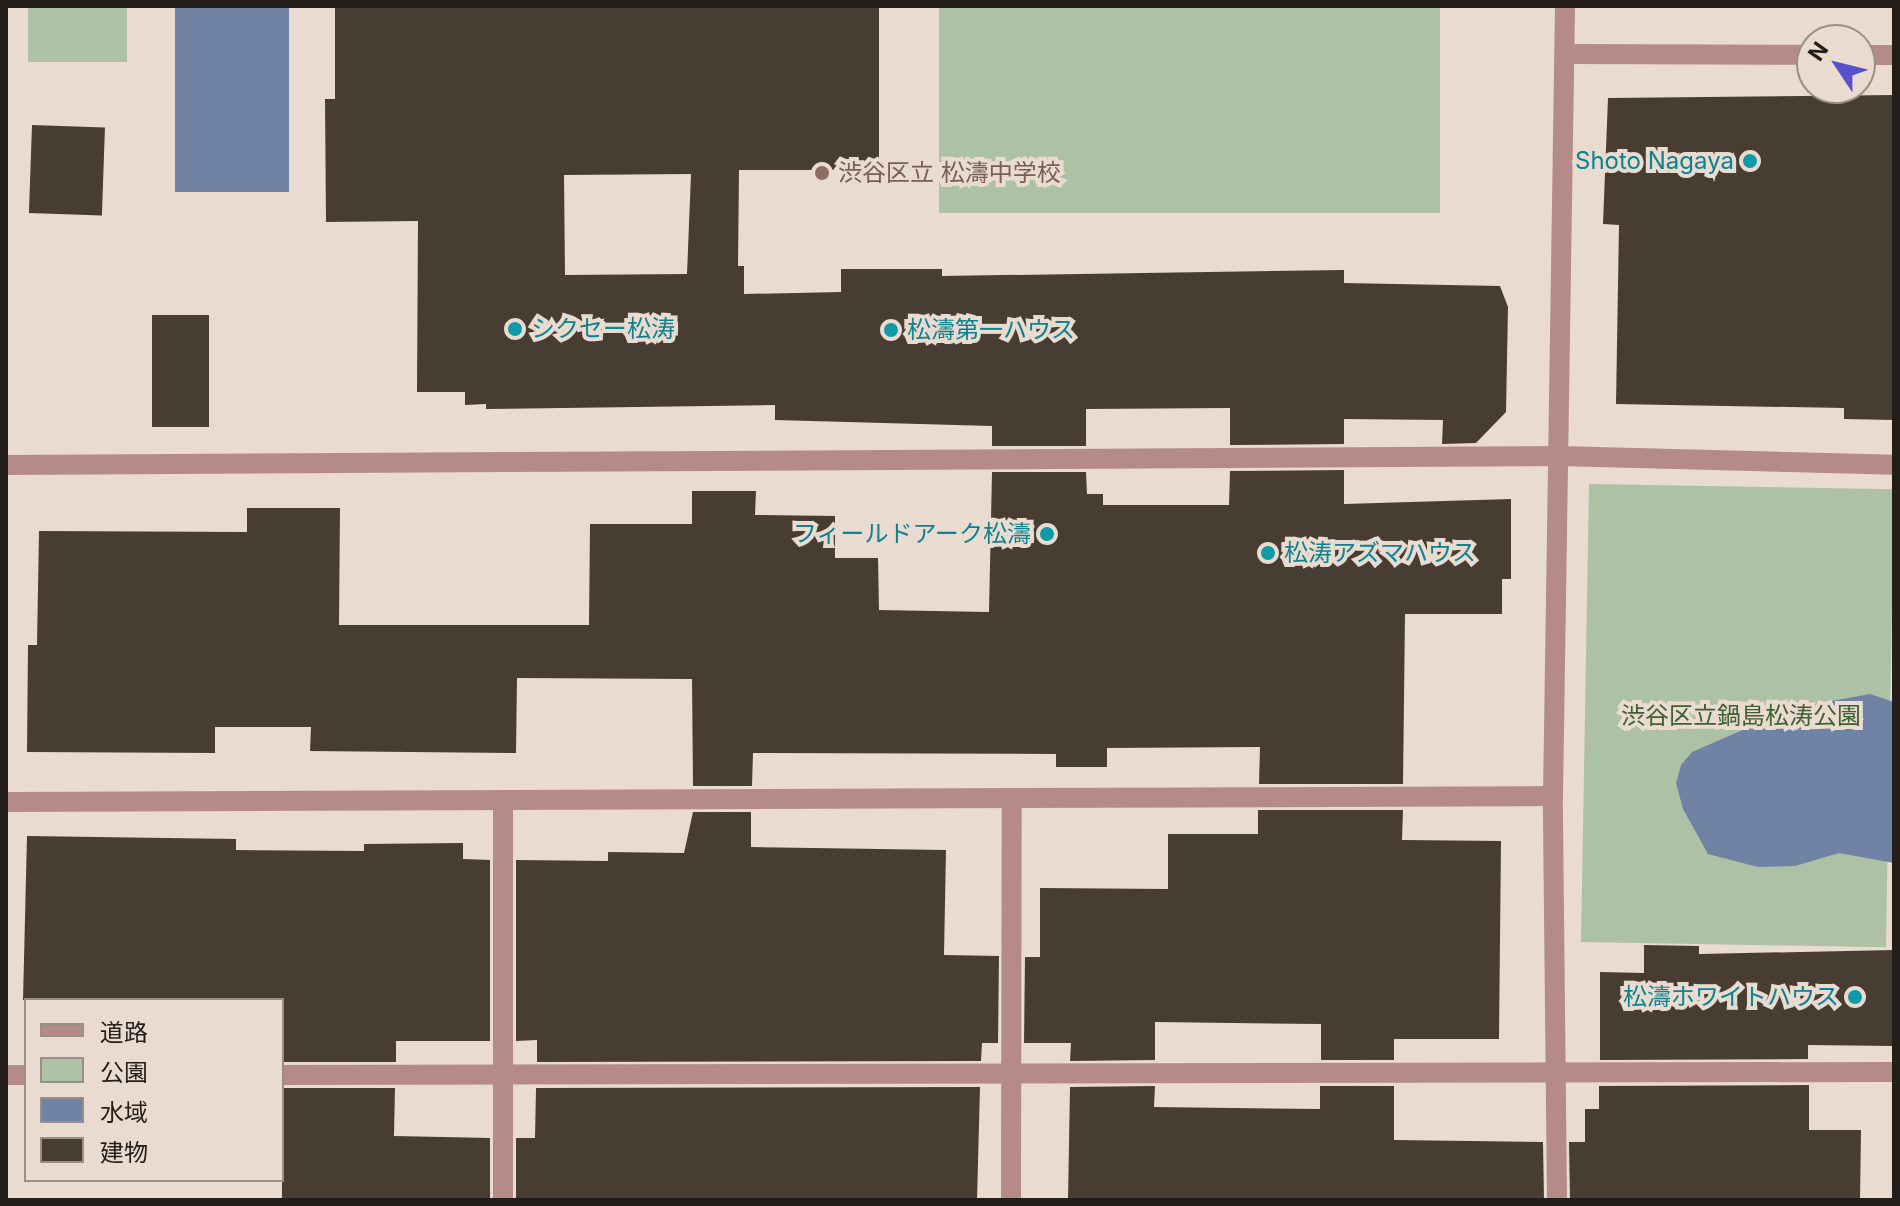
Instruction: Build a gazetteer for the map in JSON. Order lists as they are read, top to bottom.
{
  "parks": ["渋谷区立鍋島松涛公園"],
  "places": [
    "Shoto Nagaya",
    "渋谷区立 松濤中学校",
    "シクセー松涛",
    "松濤第一ハウス",
    "フィールドアーク松濤",
    "松涛アズマハウス",
    "松濤ホワイトハウス"
  ],
  "legend": [
    "道路",
    "公園",
    "水域",
    "建物"
  ],
  "north": "top left"
}
